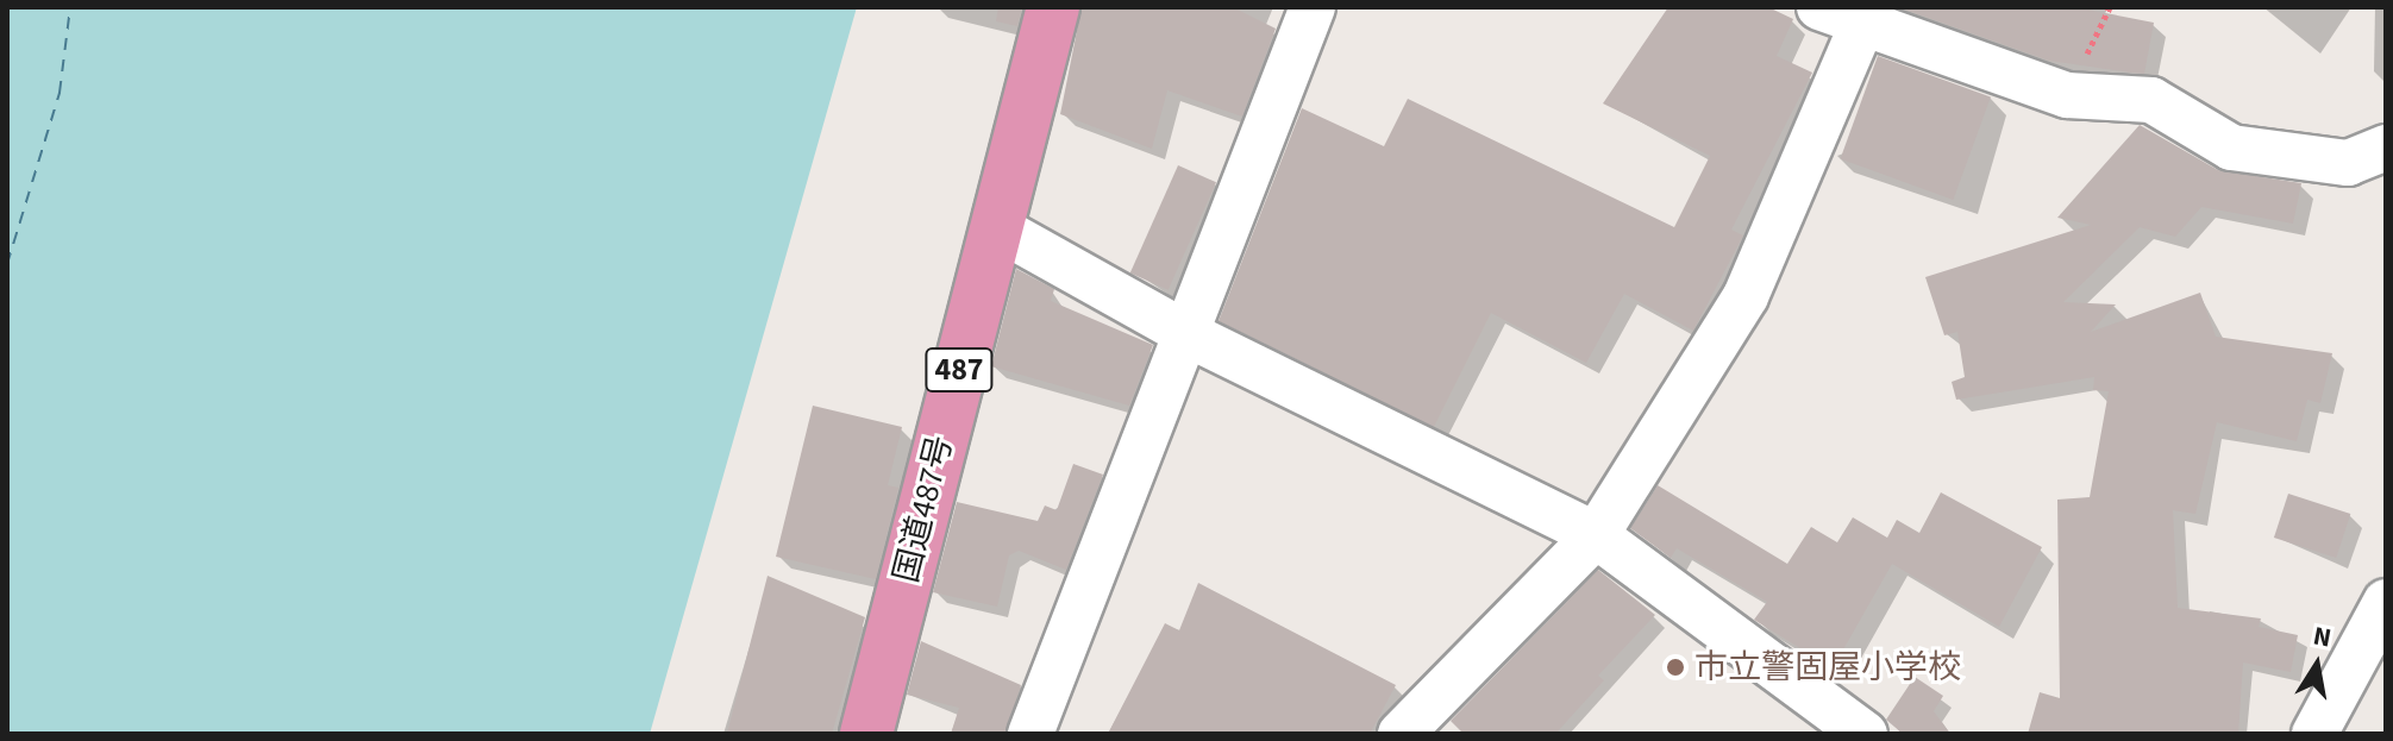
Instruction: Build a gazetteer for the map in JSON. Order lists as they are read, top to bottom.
{
  "streets": {
    "highway": ["487", "国道487号"]
  },
  "places": ["市立警固屋小学校"],
  "north": "top"
}
